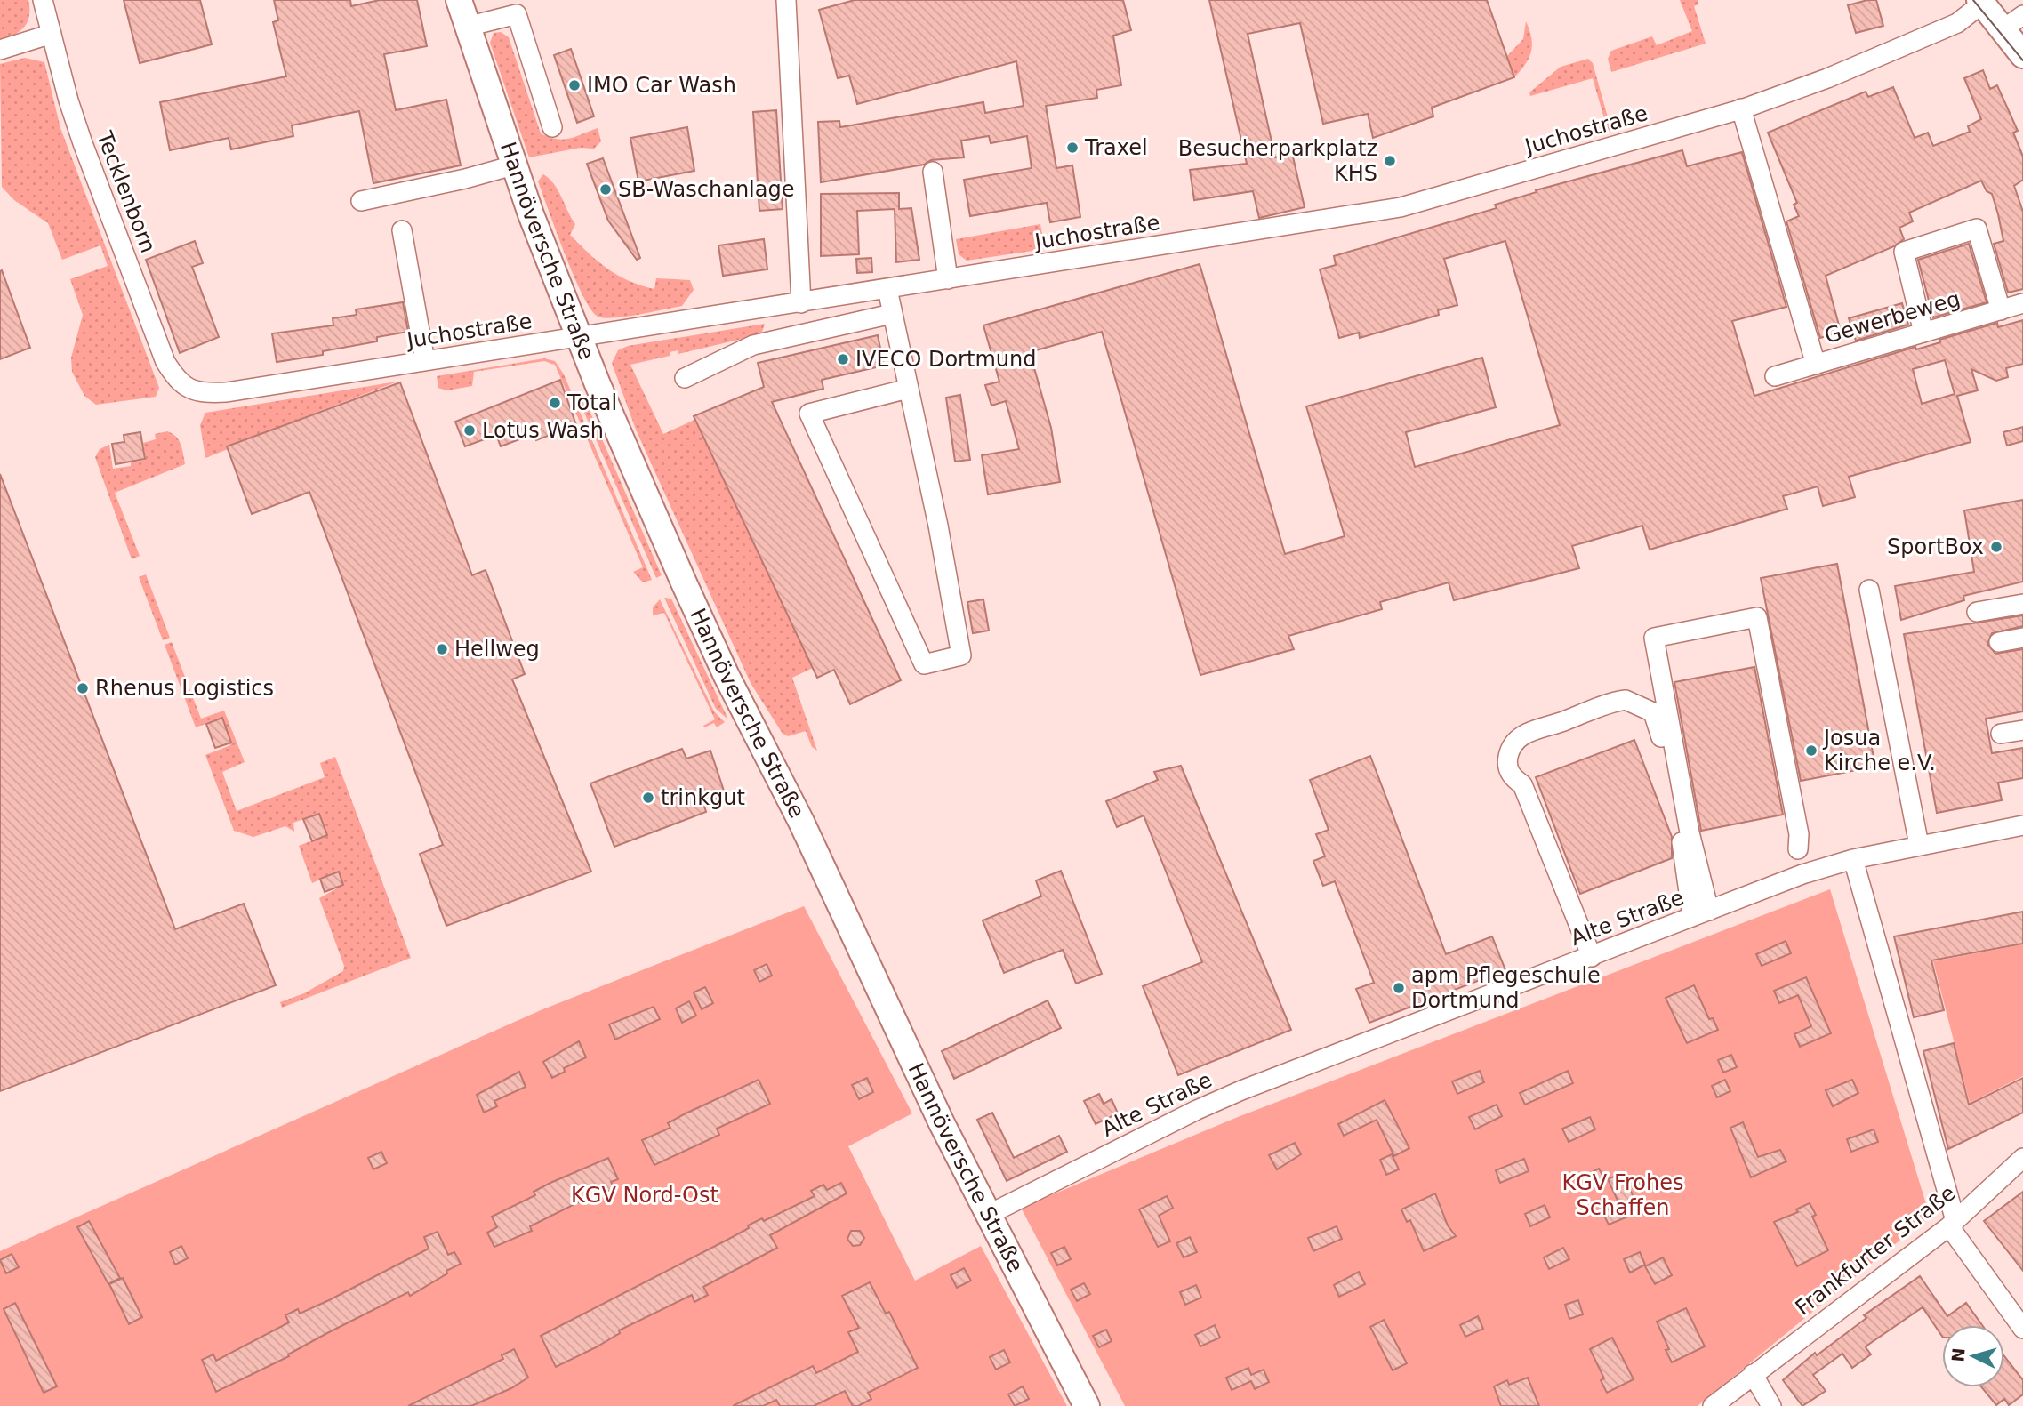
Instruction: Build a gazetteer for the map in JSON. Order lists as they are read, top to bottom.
{
  "streets": {
    "main road": ["Hannöversche Straße"],
    "street": [
      "Juchostraße",
      "Tecklenborn",
      "Gewerbeweg",
      "Alte Straße",
      "Frankfurter Straße"
    ]
  },
  "crossings": [
    ["Juchostraße", "Tecklenborn"],
    ["Juchostraße", "Hannöversche Straße"],
    ["Hannöversche Straße", "Alte Straße"]
  ],
  "parks": ["KGV Frohes Schaffen", "KGV Nord-Ost"],
  "places": [
    "IMO Car Wash",
    "Traxel",
    "Besucherparkplatz KHS",
    "SB-Waschanlage",
    "IVECO Dortmund",
    "Total",
    "Lotus Wash",
    "SportBox",
    "Hellweg",
    "Rhenus Logistics",
    "Josua Kirche e.V.",
    "trinkgut",
    "apm Pflegeschule Dortmund"
  ],
  "north": "left"
}
